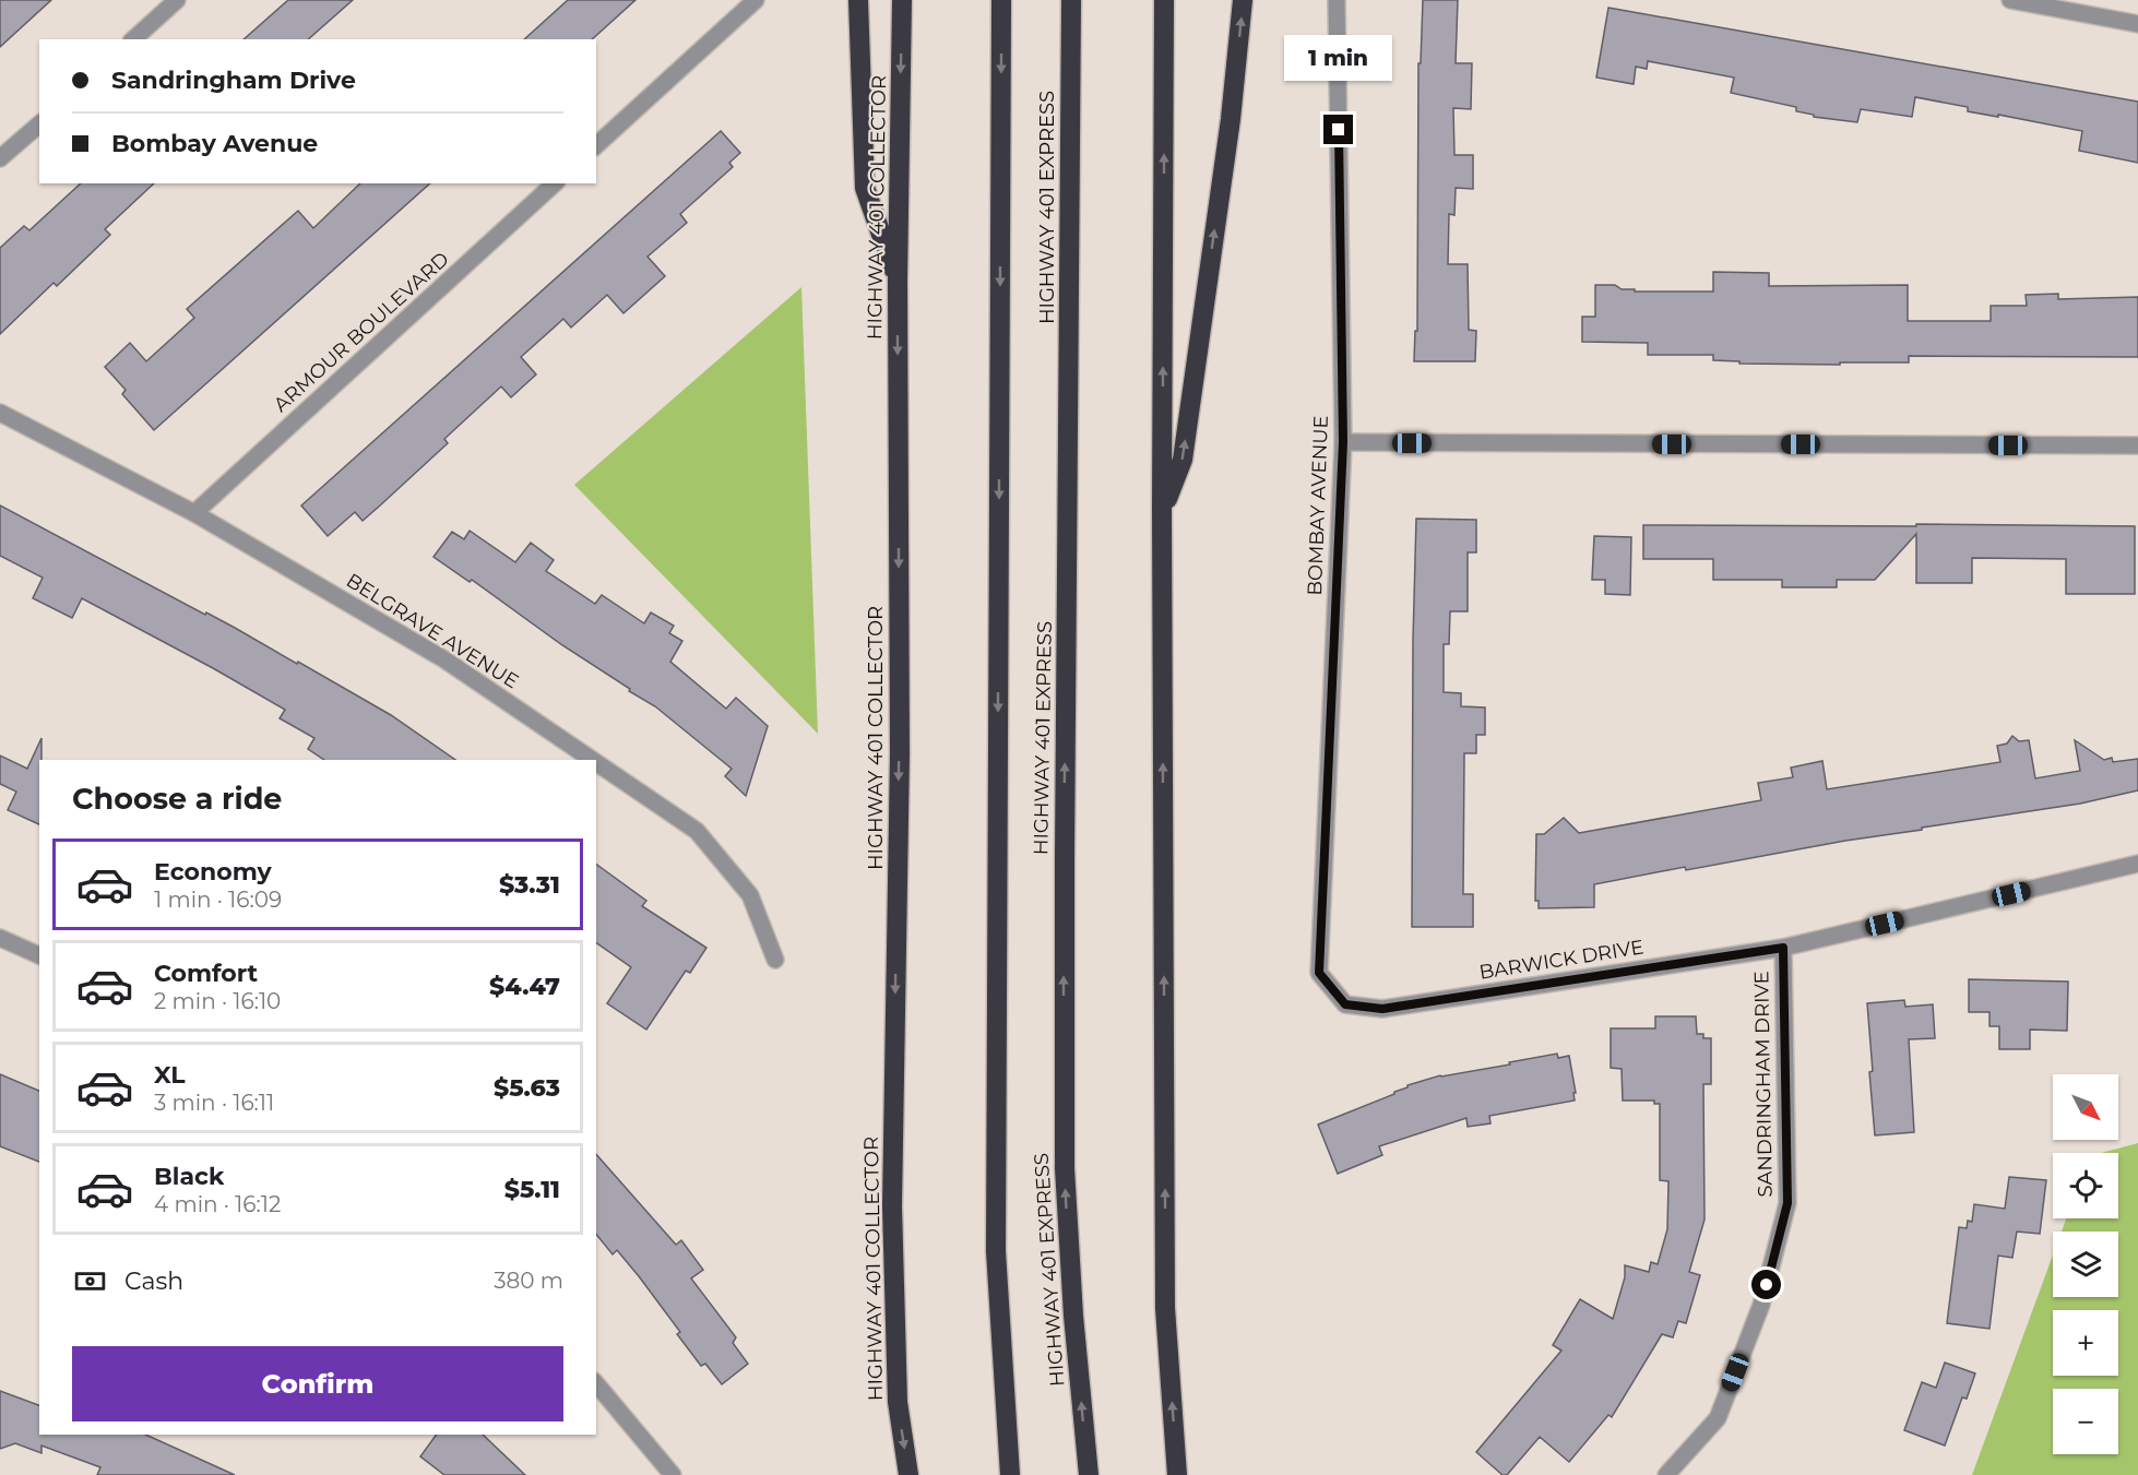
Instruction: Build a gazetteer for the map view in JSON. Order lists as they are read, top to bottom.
{
  "streets": {
    "highway": ["HIGHWAY 401 COLLECTOR", "HIGHWAY 401 EXPRESS"],
    "street": [
      "ARMOUR BOULEVARD",
      "BOMBAY AVENUE",
      "BELGRAVE AVENUE",
      "BARWICK DRIVE",
      "SANDRINGHAM DRIVE"
    ]
  },
  "crossings": [
    ["ARMOUR BOULEVARD", "BELGRAVE AVENUE"],
    ["BOMBAY AVENUE", "BARWICK DRIVE"],
    ["BARWICK DRIVE", "SANDRINGHAM DRIVE"]
  ],
  "north": "bottom right",
  "page": {
    "bubble": "1 min",
    "banner": ["Sandringham Drive", "Bombay Avenue"],
    "heading": "Choose a ride",
    "list": [
      {
        "name": "Economy",
        "note": "1 min · 16:09",
        "value": "$3.31"
      },
      {
        "name": "Comfort",
        "note": "2 min · 16:10",
        "value": "$4.47"
      },
      {
        "name": "XL",
        "note": "3 min · 16:11",
        "value": "$5.63"
      },
      {
        "name": "Black",
        "note": "4 min · 16:12",
        "value": "$5.11"
      }
    ],
    "map_buttons": ["+", "−"],
    "pay": ["Cash", "380 m"],
    "buttons": "Confirm"
  }
}
